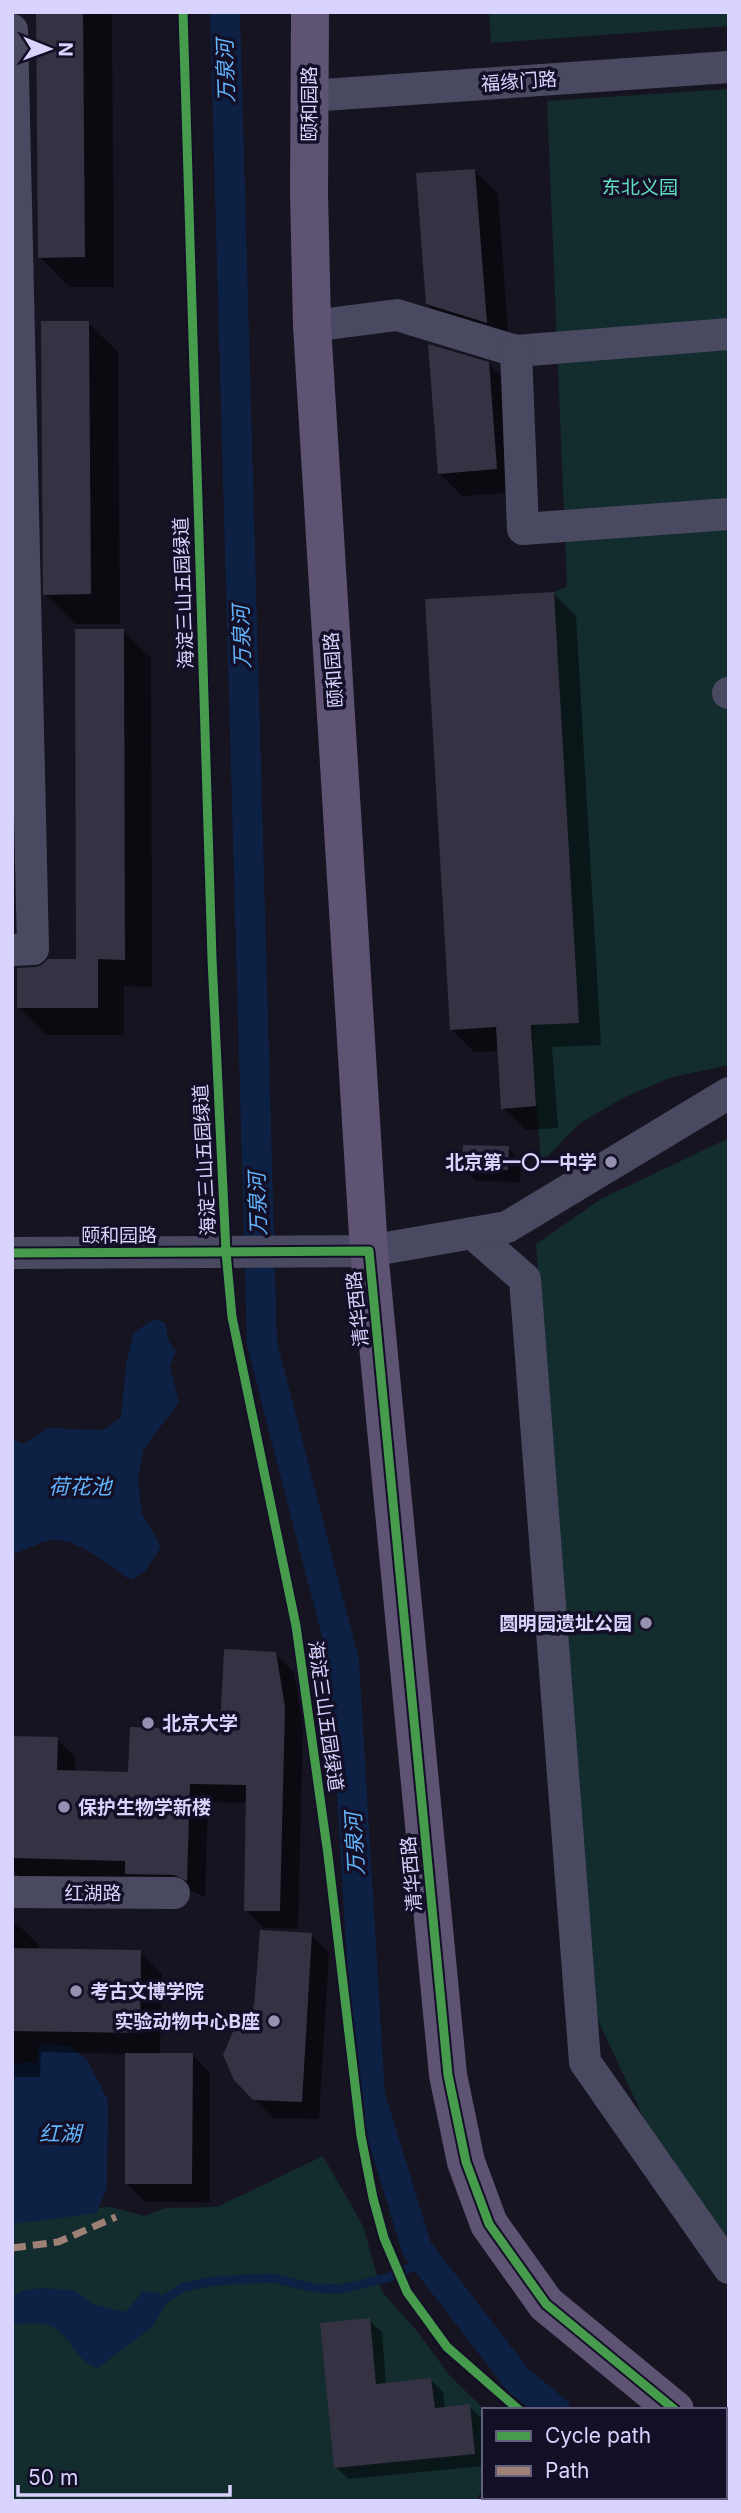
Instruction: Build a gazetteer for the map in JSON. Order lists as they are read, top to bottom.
{
  "streets": {
    "main road": ["颐和园路", "清华西路"],
    "street": ["福缘门路", "红湖路"],
    "cycle path": ["海淀三山五园绿道"]
  },
  "crossings": [
    ["福缘门路", "颐和园路"],
    ["颐和园路", "清华西路"]
  ],
  "water": ["万泉河", "荷花池", "红湖"],
  "parks": ["东北义园"],
  "places": [
    "北京第一〇一中学",
    "圆明园遗址公园",
    "北京大学",
    "保护生物学新楼",
    "考古文博学院",
    "实验动物中心B座"
  ],
  "legend": ["Cycle path", "Path"],
  "scale_bar": "50 m",
  "north": "right"
}
